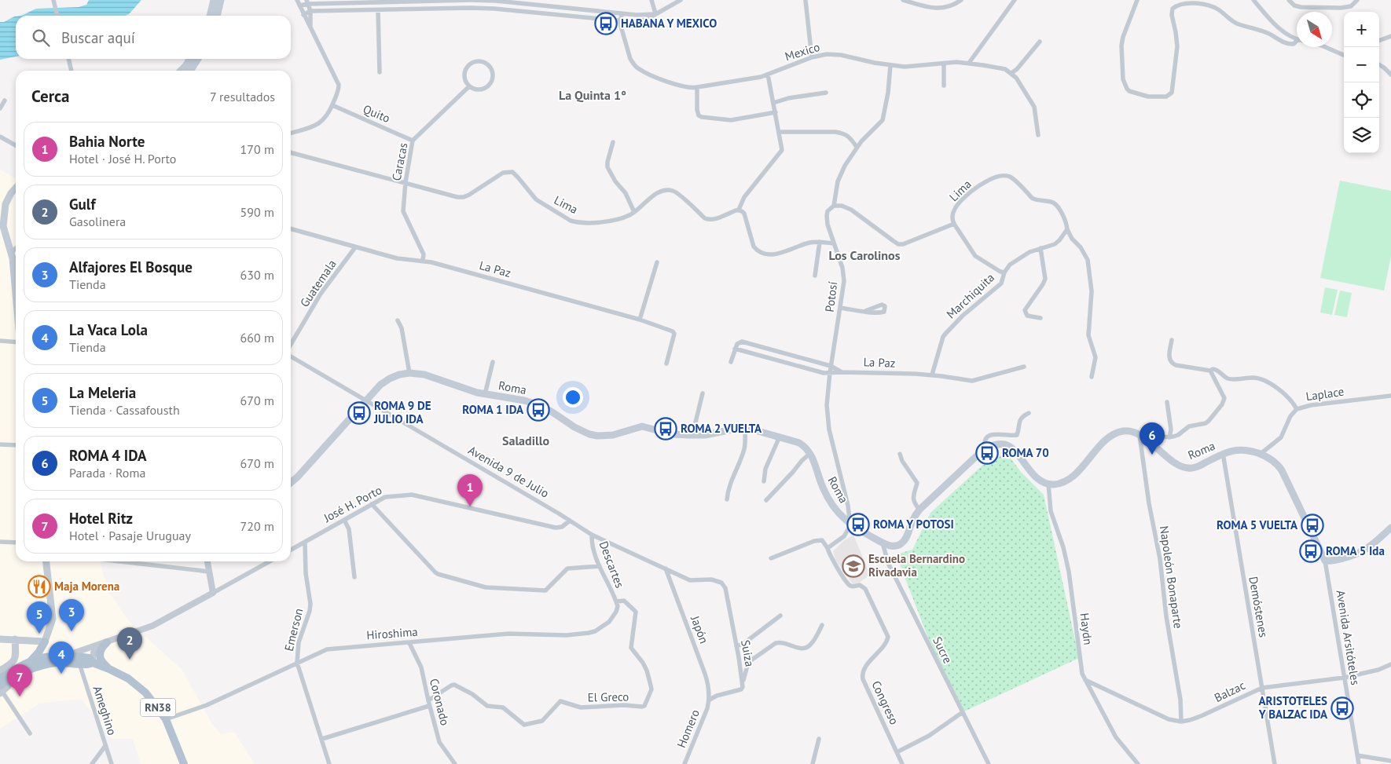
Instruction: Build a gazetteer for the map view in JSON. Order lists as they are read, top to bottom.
{
  "streets": {
    "main road": ["Roma", "RN38"],
    "street": [
      "Mexico",
      "Quito",
      "Caracas",
      "Lima",
      "La Paz",
      "Guatemala",
      "Marchiquita",
      "Potosí",
      "Laplace",
      "Avenida 9 de Julio",
      "José H. Porto",
      "Descartes",
      "Napoleón Bonaparte",
      "Demóstenes",
      "Haydn",
      "Emerson",
      "Japón",
      "Hiroshima",
      "Avenida Arsitóteles",
      "Sucre",
      "Suiza",
      "Balzac",
      "El Greco",
      "Coronado",
      "Congreso",
      "Ameghino",
      "Homero"
    ]
  },
  "crossings": [
    ["Mexico", "Potosí"],
    ["Quito", "Caracas"],
    ["Caracas", "Lima"],
    ["Caracas", "La Paz"],
    ["La Paz", "Guatemala"],
    ["La Paz", "Marchiquita"],
    ["La Paz", "Potosí"],
    ["Potosí", "Roma"],
    ["Roma", "Avenida 9 de Julio"],
    ["Roma", "Napoleón Bonaparte"],
    ["Roma", "Demóstenes"],
    ["Roma", "Haydn"],
    ["Roma", "Avenida Arsitóteles"],
    ["Roma", "Sucre"],
    ["Avenida 9 de Julio", "José H. Porto"],
    ["Avenida 9 de Julio", "Descartes"],
    ["Avenida 9 de Julio", "Japón"],
    ["Avenida 9 de Julio", "Suiza"],
    ["José H. Porto", "Emerson"],
    ["Descartes", "Hiroshima"],
    ["Descartes", "El Greco"],
    ["Napoleón Bonaparte", "Balzac"],
    ["Demóstenes", "Balzac"],
    ["Emerson", "Hiroshima"],
    ["Emerson", "El Greco"],
    ["Japón", "Suiza"],
    ["Japón", "Homero"],
    ["Hiroshima", "El Greco"],
    ["Hiroshima", "Coronado"],
    ["Hiroshima", "RN38"],
    ["Avenida Arsitóteles", "Balzac"],
    ["Suiza", "Homero"],
    ["El Greco", "Coronado"],
    ["RN38", "Ameghino"]
  ],
  "districts": ["La Quinta 1°", "Los Carolinos", "Saladillo"],
  "places": {
    "bus stop": [
      "HABANA Y MEXICO",
      "ROMA 1 IDA",
      "ROMA 9 DE JULIO IDA",
      "ROMA 2 VUELTA",
      "ROMA 70",
      "ROMA Y POTOSI",
      "ROMA 5 VUELTA",
      "ROMA 5 Ida",
      "ARISTOTELES Y BALZAC IDA"
    ],
    "school or university": ["Escuela Bernardino Rivadavia"],
    "restaurant": ["Maja Morena"]
  },
  "north": "bottom right",
  "page": {
    "map_buttons": ["+", "−"],
    "search": "Buscar aquí",
    "heading": ["Cerca", "7 resultados"],
    "list": [
      {
        "mark": "1",
        "name": "Bahia Norte",
        "note": "Hotel · José H. Porto",
        "value": "170 m"
      },
      {
        "mark": "2",
        "name": "Gulf",
        "note": "Gasolinera",
        "value": "590 m"
      },
      {
        "mark": "3",
        "name": "Alfajores El Bosque",
        "note": "Tienda",
        "value": "630 m"
      },
      {
        "mark": "4",
        "name": "La Vaca Lola",
        "note": "Tienda",
        "value": "660 m"
      },
      {
        "mark": "5",
        "name": "La Meleria",
        "note": "Tienda · Cassafousth",
        "value": "670 m"
      },
      {
        "mark": "6",
        "name": "ROMA 4 IDA",
        "note": "Parada · Roma",
        "value": "670 m"
      },
      {
        "mark": "7",
        "name": "Hotel Ritz",
        "note": "Hotel · Pasaje Uruguay",
        "value": "720 m"
      }
    ],
    "pins": [
      "6",
      "1",
      "3",
      "5",
      "2",
      "4",
      "7"
    ]
  }
}
